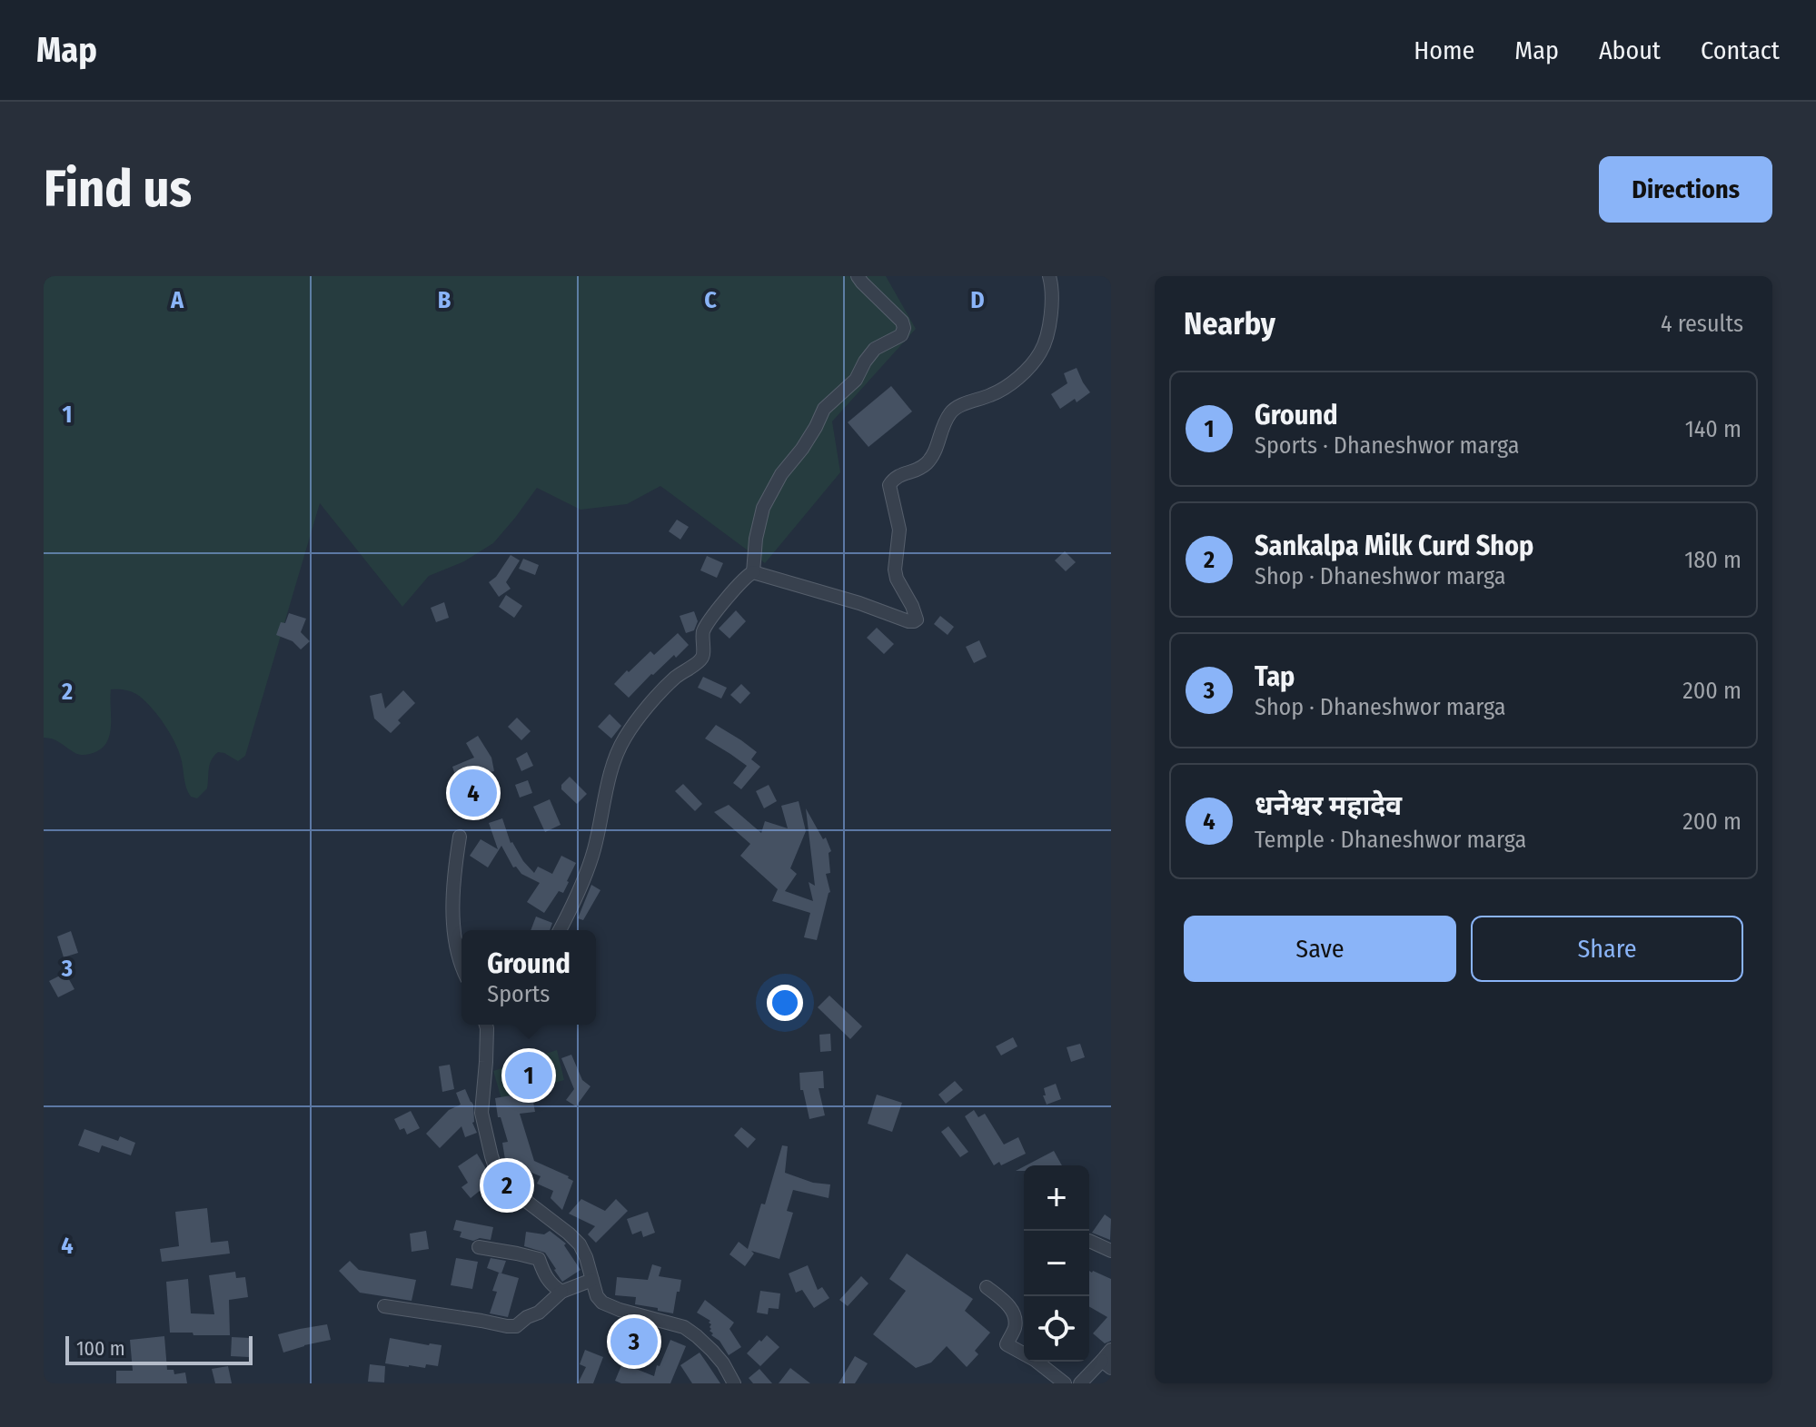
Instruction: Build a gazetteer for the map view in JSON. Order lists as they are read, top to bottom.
{
  "scale_bar": "100 m",
  "page": {
    "header": "Map",
    "nav": [
      "Home",
      "Map",
      "About",
      "Contact"
    ],
    "buttons": [
      "Directions",
      ["Save", "Share"]
    ],
    "title": "Find us",
    "heading": ["Nearby", "4 results"],
    "list": [
      {
        "mark": "1",
        "name": "Ground",
        "note": "Sports · Dhaneshwor marga",
        "value": "140 m"
      },
      {
        "mark": "2",
        "name": "Sankalpa Milk Curd Shop",
        "note": "Shop · Dhaneshwor marga",
        "value": "180 m"
      },
      {
        "mark": "3",
        "name": "Tap",
        "note": "Shop · Dhaneshwor marga",
        "value": "200 m"
      },
      {
        "mark": "4",
        "name": "धनेश्वर महादेव",
        "note": "Temple · Dhaneshwor marga",
        "value": "200 m"
      }
    ],
    "pins": [
      "4",
      "1",
      "2",
      "3"
    ],
    "popup": ["Ground", "Sports"],
    "map_buttons": ["+", "−"],
    "scale": "100 m"
  },
  "grid": {
    "columns": [
      "A",
      "B",
      "C",
      "D"
    ],
    "rows": [
      "1",
      "2",
      "3",
      "4"
    ]
  }
}
